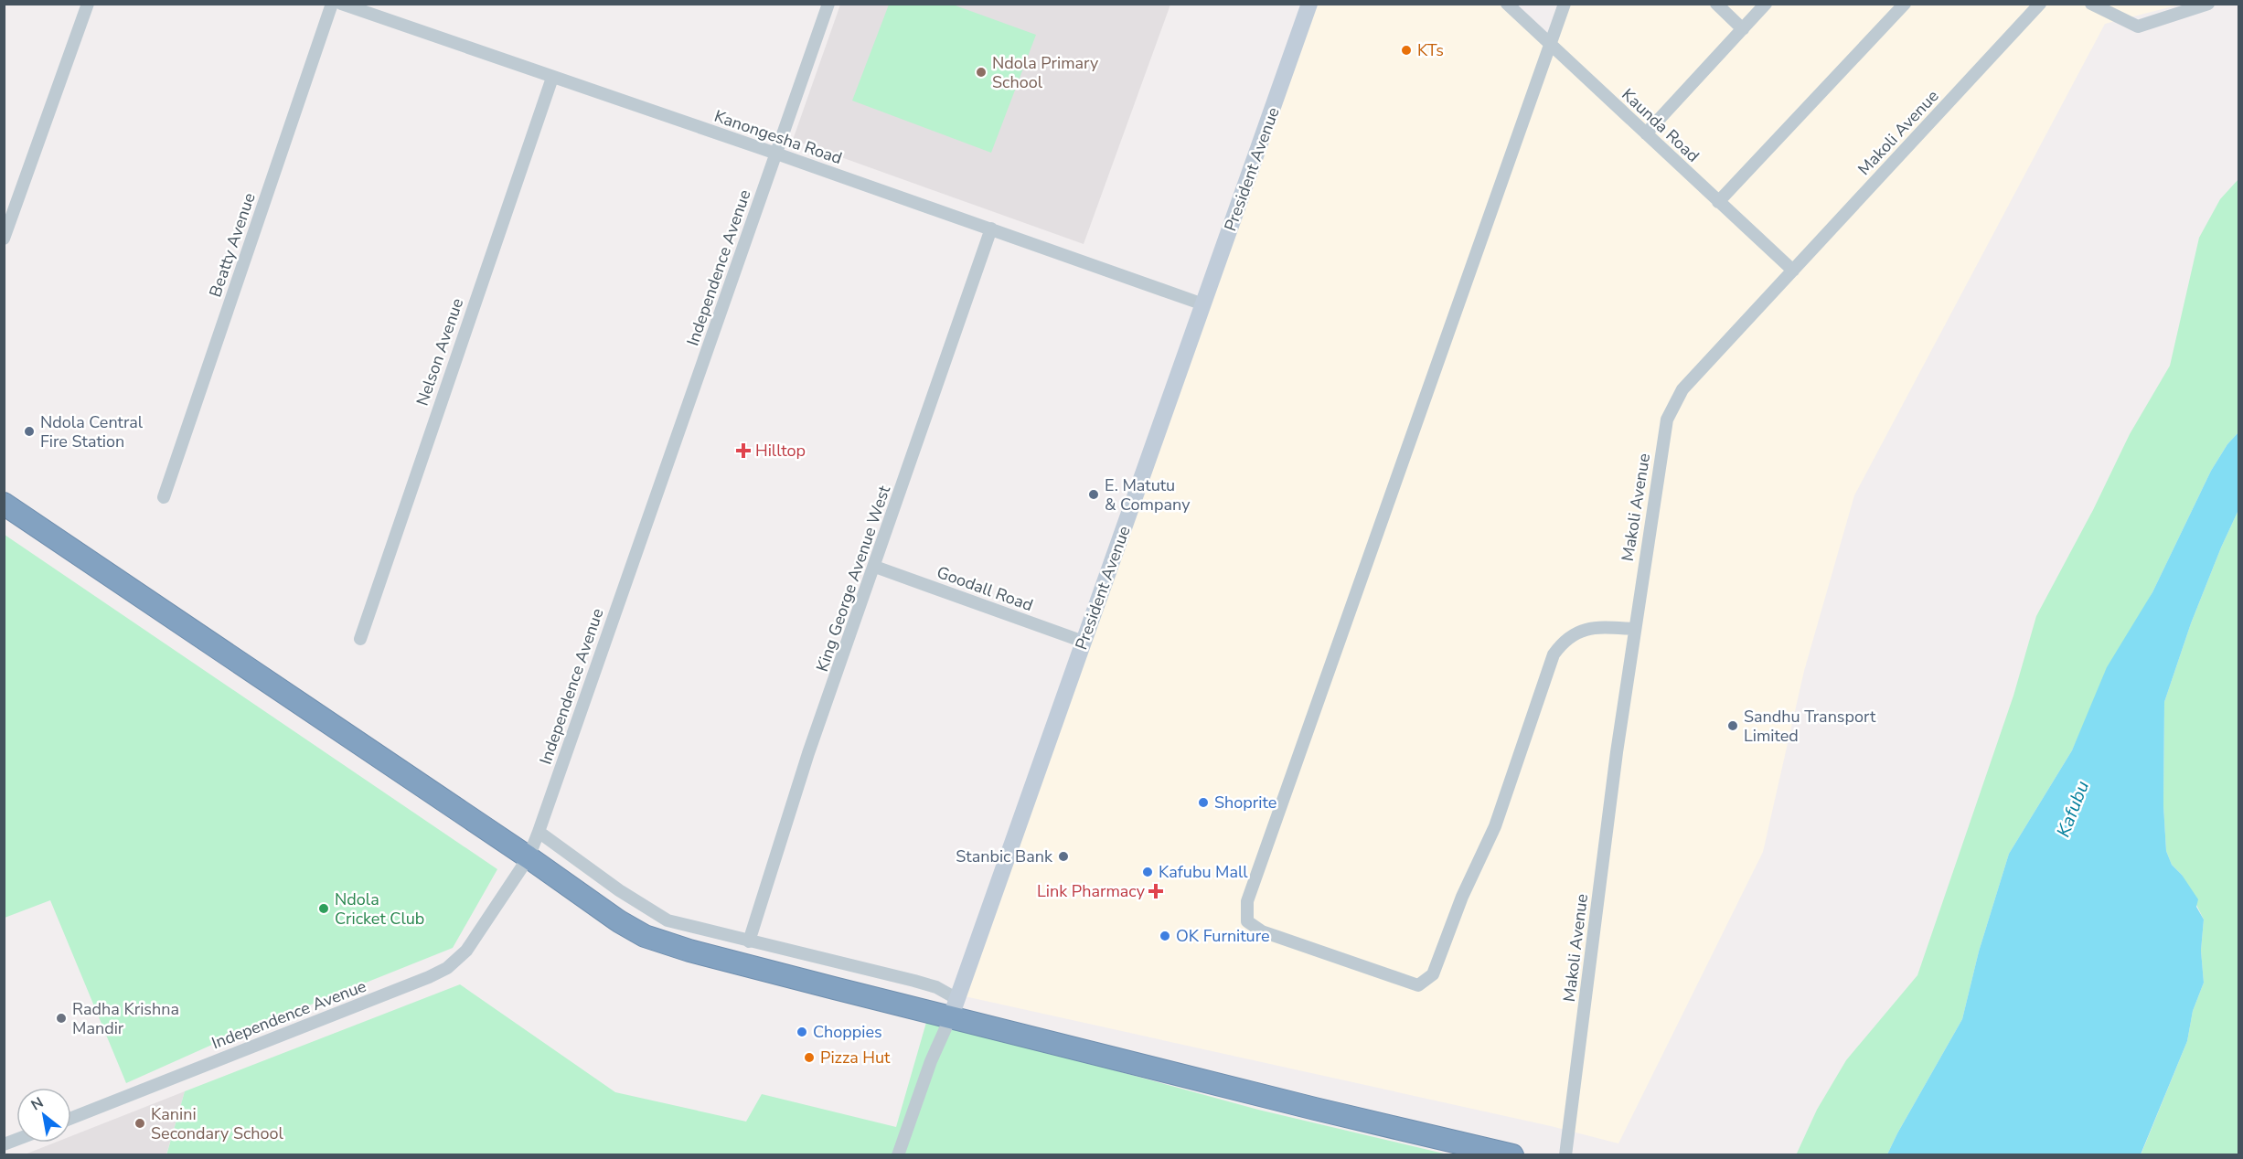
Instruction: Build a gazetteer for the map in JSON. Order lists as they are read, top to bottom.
{
  "streets": {
    "main road": ["President Avenue"],
    "street": [
      "Kaunda Road",
      "Makoli Avenue",
      "Kanongesha Road",
      "Beatty Avenue",
      "Independence Avenue",
      "Nelson Avenue",
      "King George Avenue West",
      "Goodall Road"
    ]
  },
  "crossings": [
    ["Kaunda Road", "Makoli Avenue"],
    ["Kanongesha Road", "President Avenue"],
    ["Kanongesha Road", "Independence Avenue"],
    ["Kanongesha Road", "Nelson Avenue"],
    ["Kanongesha Road", "King George Avenue West"],
    ["President Avenue", "Goodall Road"],
    ["King George Avenue West", "Goodall Road"]
  ],
  "water": ["Kafubu"],
  "places": {
    "other": [
      "KTs",
      "Ndola Primary School",
      "Ndola Central Fire Station",
      "E. Matutu & Company",
      "Sandhu Transport Limited",
      "Shoprite",
      "Stanbic Bank",
      "Kafubu Mall",
      "Ndola Cricket Club",
      "OK Furniture",
      "Radha Krishna Mandir",
      "Choppies",
      "Pizza Hut",
      "Kanini Secondary School"
    ],
    "health": ["Hilltop", "Link Pharmacy"]
  },
  "north": "top left"
}
